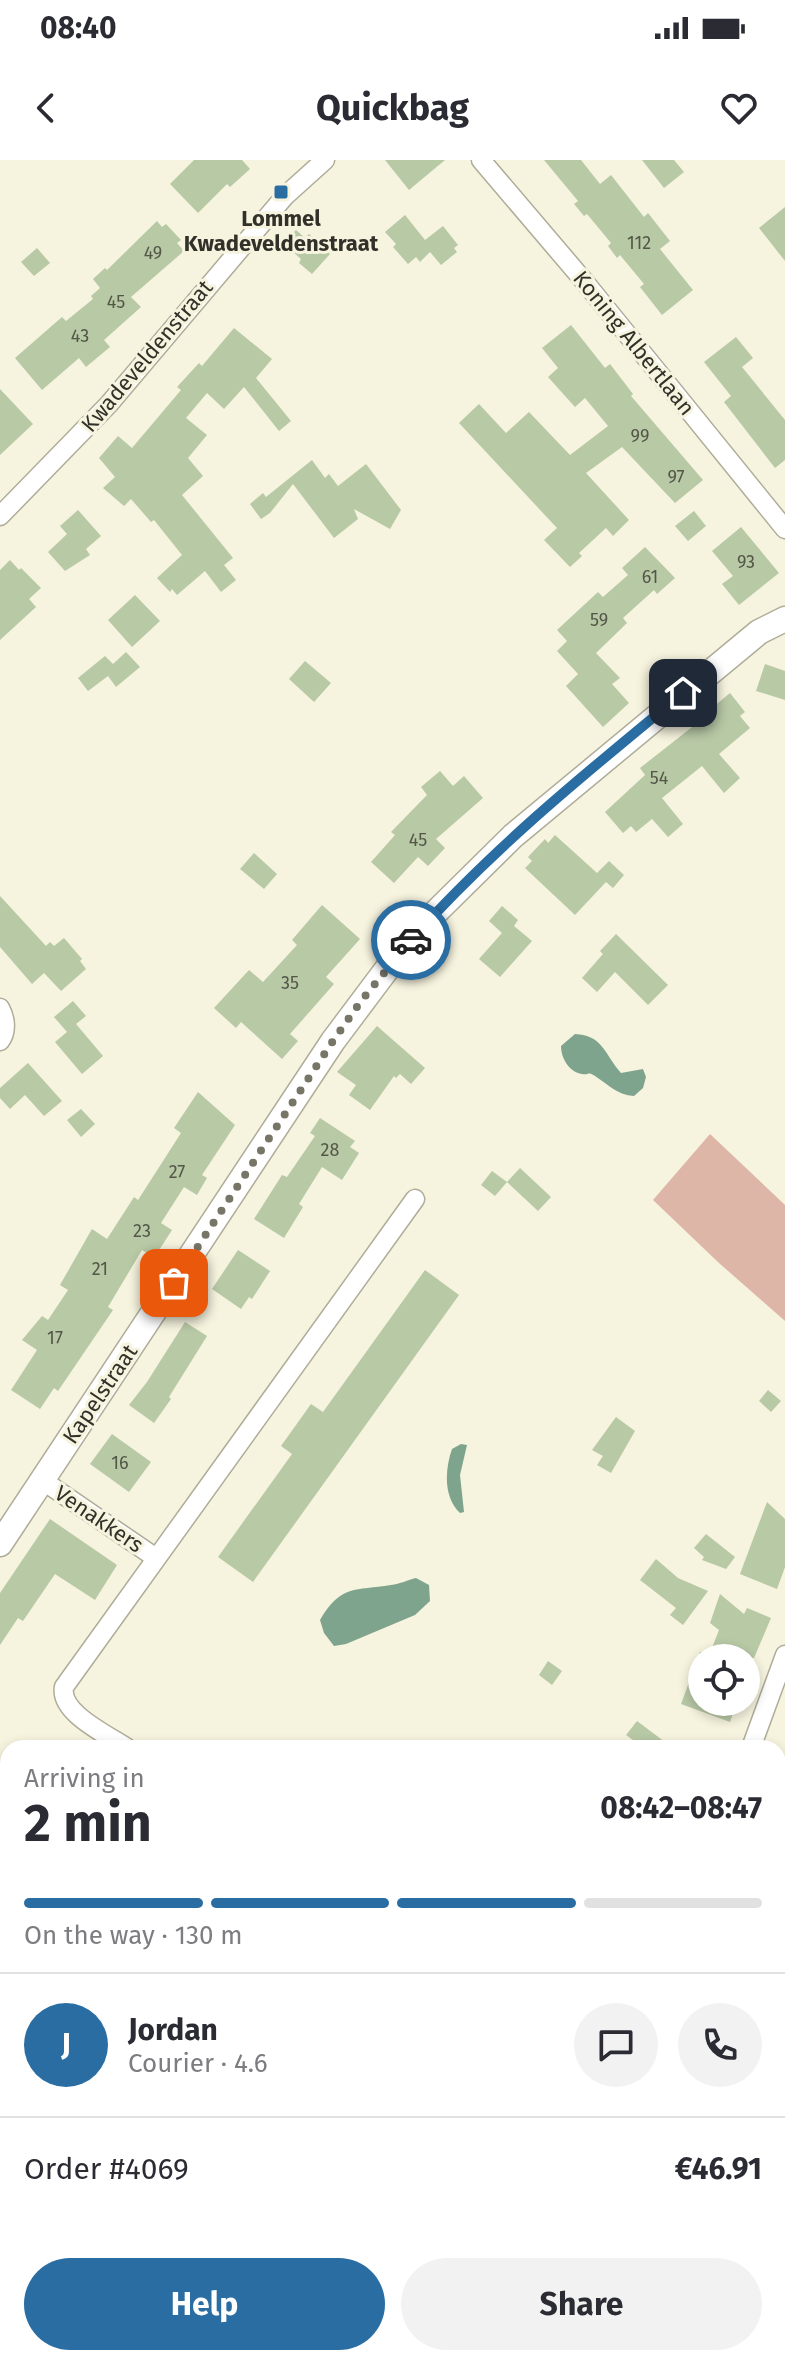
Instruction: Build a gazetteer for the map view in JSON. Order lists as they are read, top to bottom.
{
  "streets": {
    "main road": ["Kapelstraat"],
    "street": ["Koning Albertlaan", "Kwadeveldenstraat", "Venakkers"]
  },
  "crossings": [
    ["Kapelstraat", "Venakkers"]
  ],
  "places": {
    "transit": ["Lommel Kwadeveldenstraat"]
  },
  "house_numbers": [
    "112",
    "49",
    "45",
    "43",
    "99",
    "97",
    "93",
    "61",
    "59",
    "54",
    "45",
    "35",
    "28",
    "27",
    "23",
    "21",
    "17",
    "16"
  ],
  "page": {
    "status": "08:40",
    "header": "Quickbag",
    "heading": ["2 min", "Arriving in", "08:42–08:47"],
    "panel": [
      "Jordan",
      "Courier · 4.6",
      "Order #4069",
      "€46.91"
    ],
    "bar": "On the way · 130 m",
    "round": "J",
    "buttons": ["Help", "Share"]
  }
}
